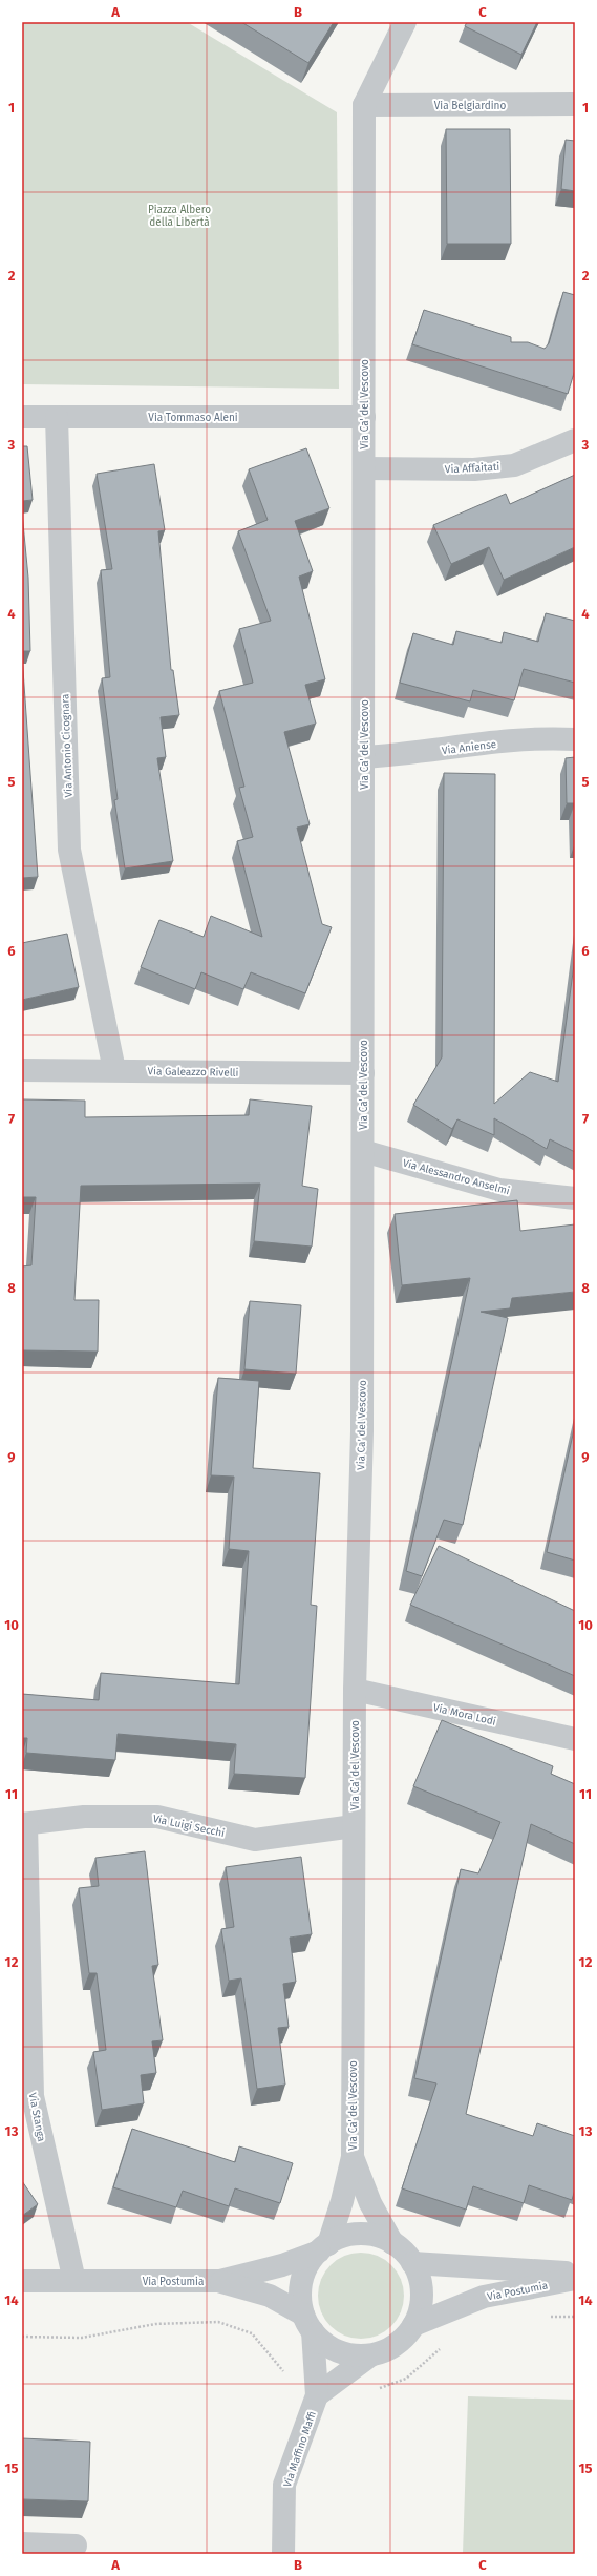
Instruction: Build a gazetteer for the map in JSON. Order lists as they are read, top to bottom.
{
  "streets": {
    "street": [
      "Via Belgiardino",
      "Via Ca' del Vescovo",
      "Via Tommaso Aleni",
      "Via Affaitati",
      "Via Antonio Cicognara",
      "Via Aniense",
      "Via Galeazzo Rivelli",
      "Via Alessandro Anselmi",
      "Via Mora Lodi",
      "Via Luigi Secchi",
      "Via Stanga",
      "Via Postumia",
      "Via Maffino Maffi"
    ]
  },
  "crossings": [
    ["Via Belgiardino", "Via Ca' del Vescovo"],
    ["Via Ca' del Vescovo", "Via Tommaso Aleni"],
    ["Via Ca' del Vescovo", "Via Affaitati"],
    ["Via Ca' del Vescovo", "Via Aniense"],
    ["Via Ca' del Vescovo", "Via Galeazzo Rivelli"],
    ["Via Ca' del Vescovo", "Via Alessandro Anselmi"],
    ["Via Ca' del Vescovo", "Via Mora Lodi"],
    ["Via Ca' del Vescovo", "Via Luigi Secchi"],
    ["Via Ca' del Vescovo", "Via Postumia"],
    ["Via Ca' del Vescovo", "Via Maffino Maffi"],
    ["Via Tommaso Aleni", "Via Antonio Cicognara"],
    ["Via Antonio Cicognara", "Via Galeazzo Rivelli"],
    ["Via Luigi Secchi", "Via Stanga"],
    ["Via Stanga", "Via Postumia"],
    ["Via Postumia", "Via Maffino Maffi"]
  ],
  "parks": ["Piazza Albero della Libertà"],
  "grid": {
    "columns": ["A", "B", "C"],
    "rows": [
      "1",
      "2",
      "3",
      "4",
      "5",
      "6",
      "7",
      "8",
      "9",
      "10",
      "11",
      "12",
      "13",
      "14",
      "15"
    ]
  }
}
